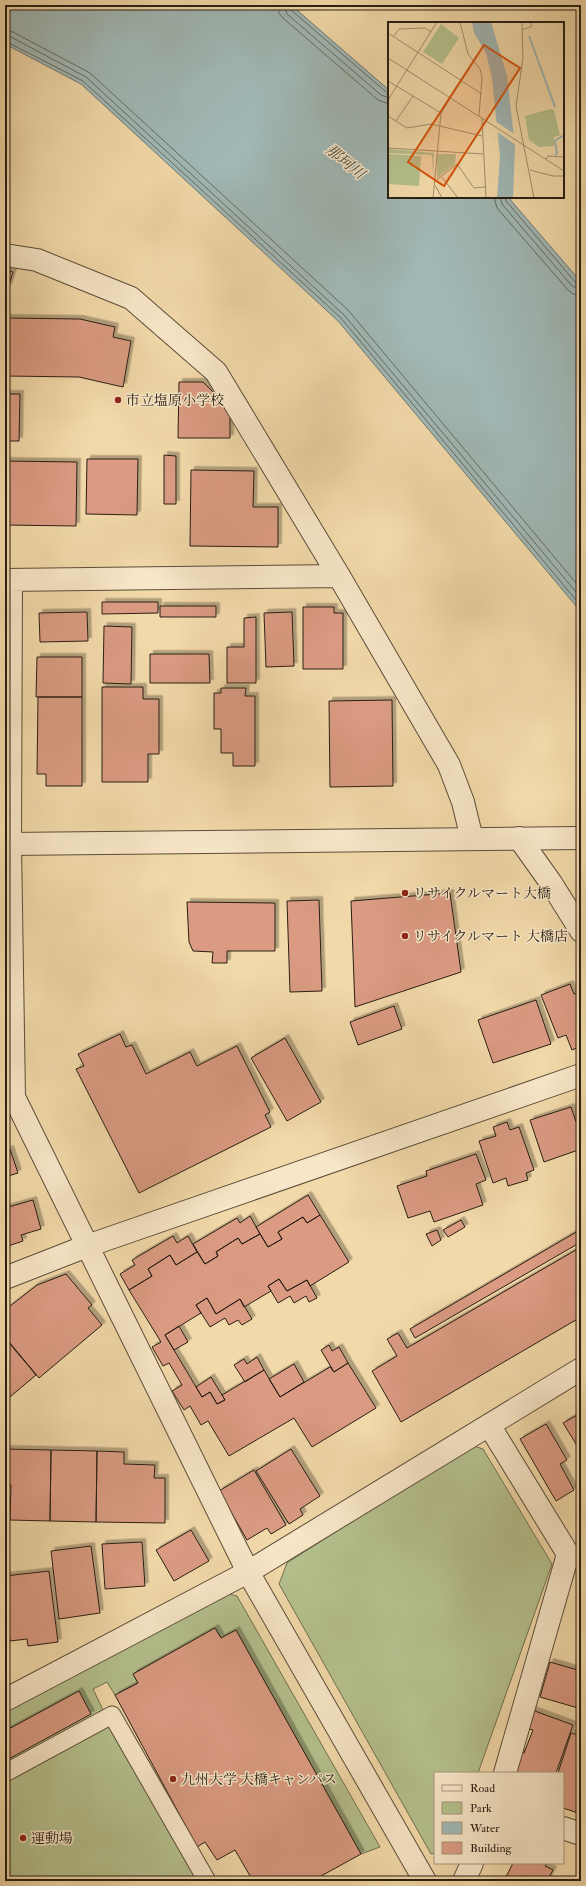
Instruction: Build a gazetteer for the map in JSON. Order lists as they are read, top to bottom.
{
  "water": ["那珂川"],
  "places": [
    "市立塩原小学校",
    "リサイクルマート大橋",
    "リサイクルマート 大橋店",
    "九州大学 大橋キャンパス",
    "運動場"
  ],
  "legend": [
    "Road",
    "Park",
    "Water",
    "Building"
  ]
}
